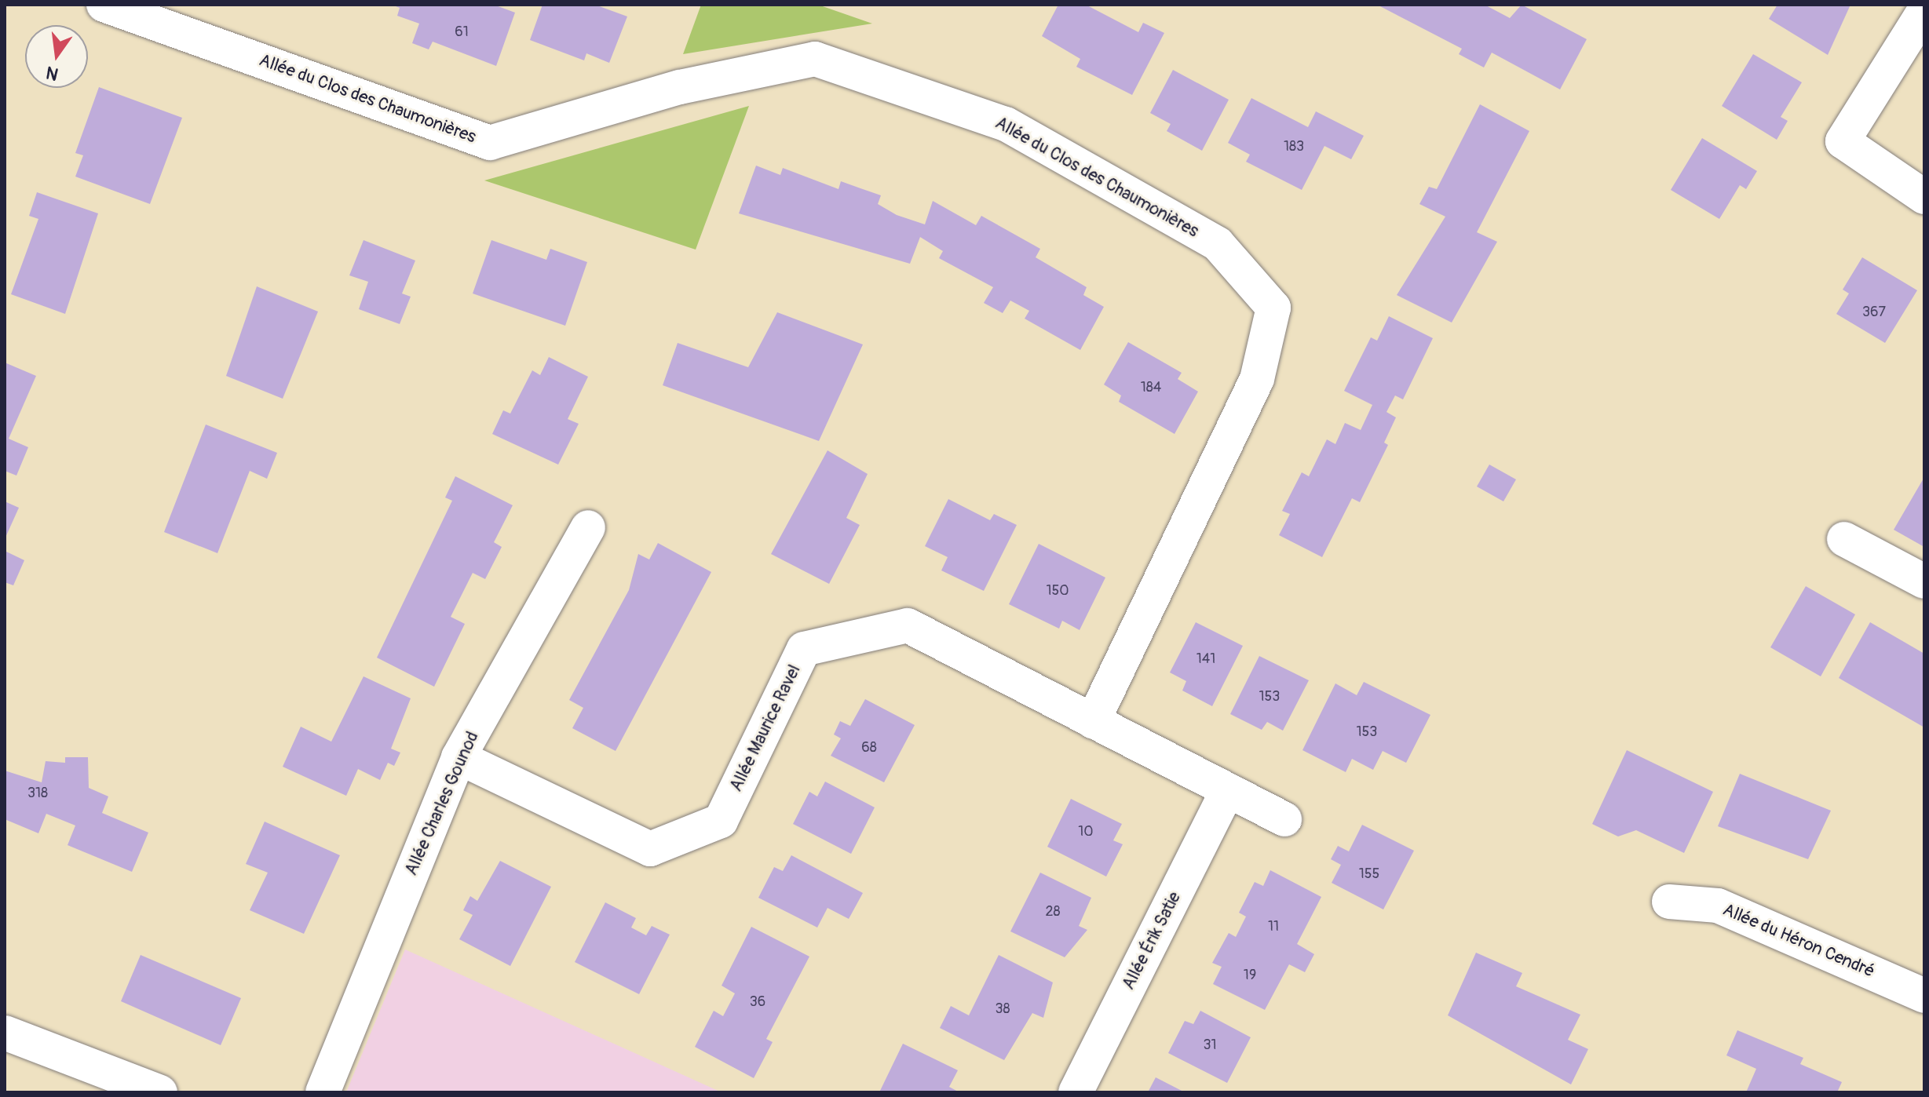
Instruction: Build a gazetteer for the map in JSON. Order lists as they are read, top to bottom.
{
  "streets": {
    "street": [
      "Allée du Clos des Chaumonières",
      "Allée Maurice Ravel",
      "Allée Charles Gounod",
      "Allée Érik Satie",
      "Allée du Héron Cendré"
    ]
  },
  "crossings": [
    ["Allée du Clos des Chaumonières", "Allée Maurice Ravel"],
    ["Allée Maurice Ravel", "Allée Charles Gounod"],
    ["Allée Maurice Ravel", "Allée Érik Satie"]
  ],
  "house_numbers": [
    "61",
    "183",
    "367",
    "184",
    "150",
    "141",
    "153",
    "153",
    "68",
    "318",
    "10",
    "155",
    "28",
    "11",
    "19",
    "36",
    "38",
    "31"
  ],
  "north": "bottom"
}
